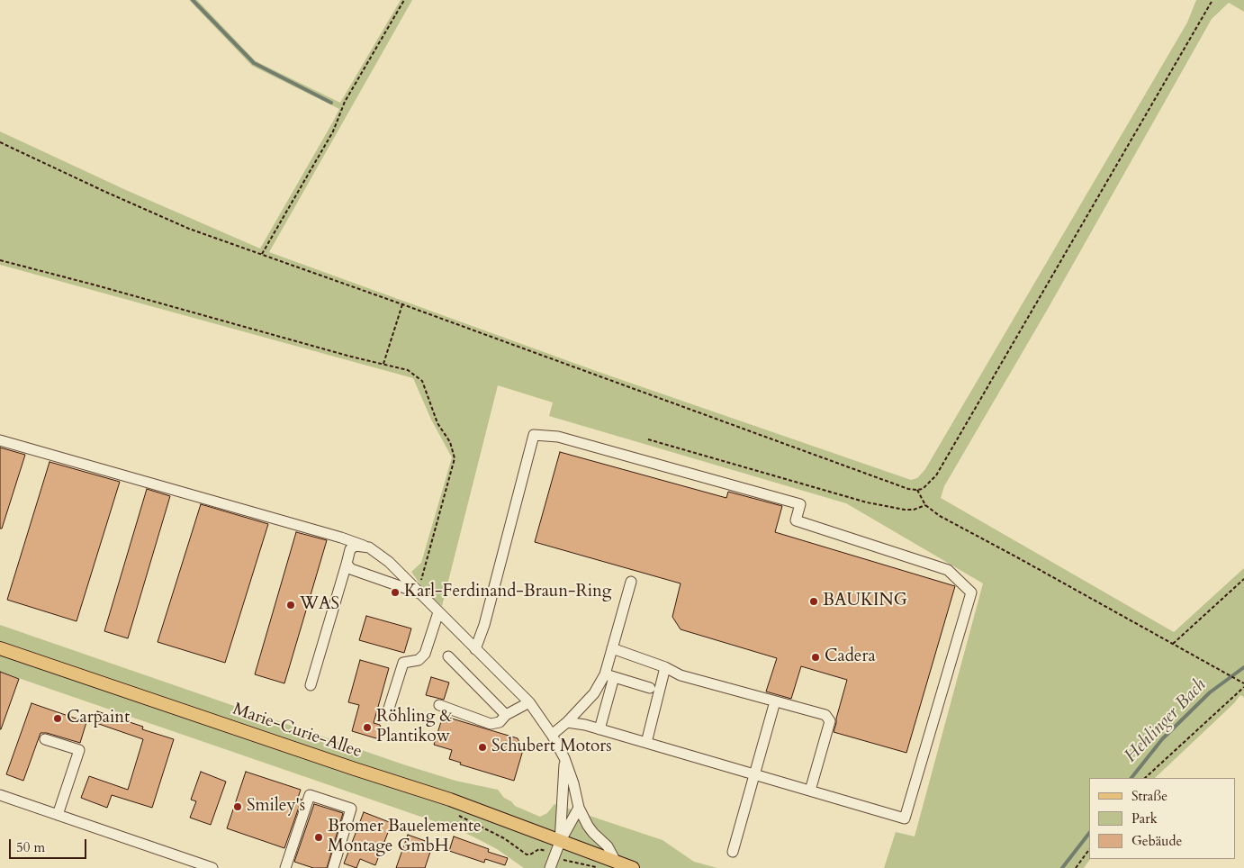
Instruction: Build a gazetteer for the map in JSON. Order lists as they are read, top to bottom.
{
  "streets": {
    "main road": ["Marie-Curie-Allee"]
  },
  "water": ["Hehlinger Bach"],
  "places": [
    "Karl-Ferdinand-Braun-Ring",
    "BAUKING",
    "WAS",
    "Cadera",
    "Carpaint",
    "Röhling & Plantikow",
    "Schubert Motors",
    "Smiley's",
    "Bromer Bauelemente Montage GmbH"
  ],
  "legend": ["Straße", "Park", "Gebäude"],
  "scale_bar": "50 m"
}
